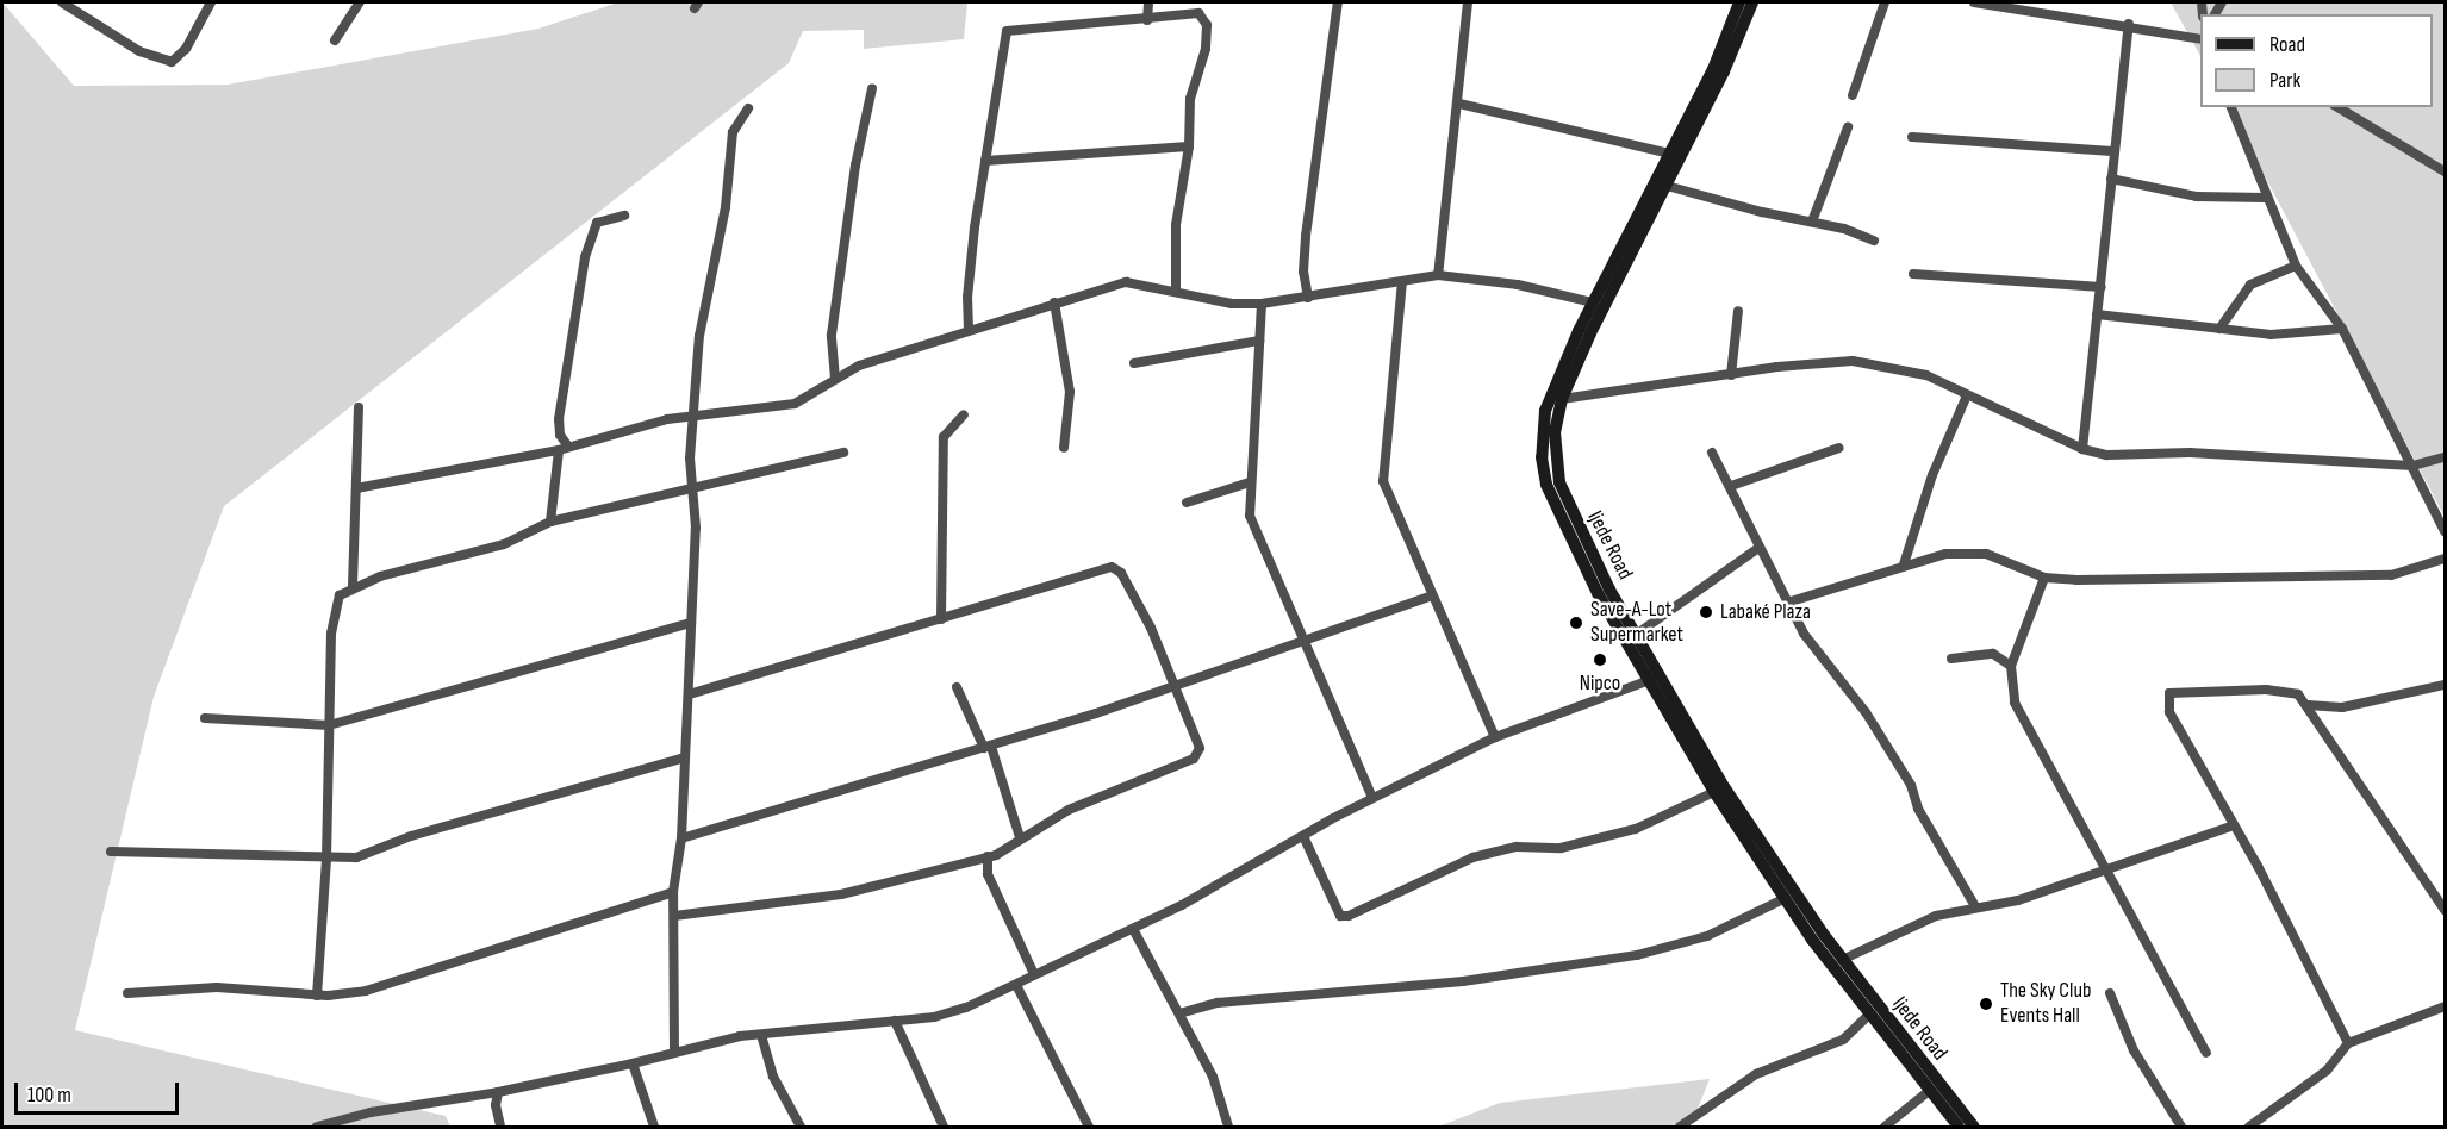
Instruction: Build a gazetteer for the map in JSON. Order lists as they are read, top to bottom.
{
  "streets": {
    "main road": ["Ijede Road"]
  },
  "places": [
    "Labaké Plaza",
    "Save-A-Lot Supermarket",
    "Nipco",
    "The Sky Club Events Hall"
  ],
  "legend": ["Road", "Park"],
  "scale_bar": "100 m"
}
